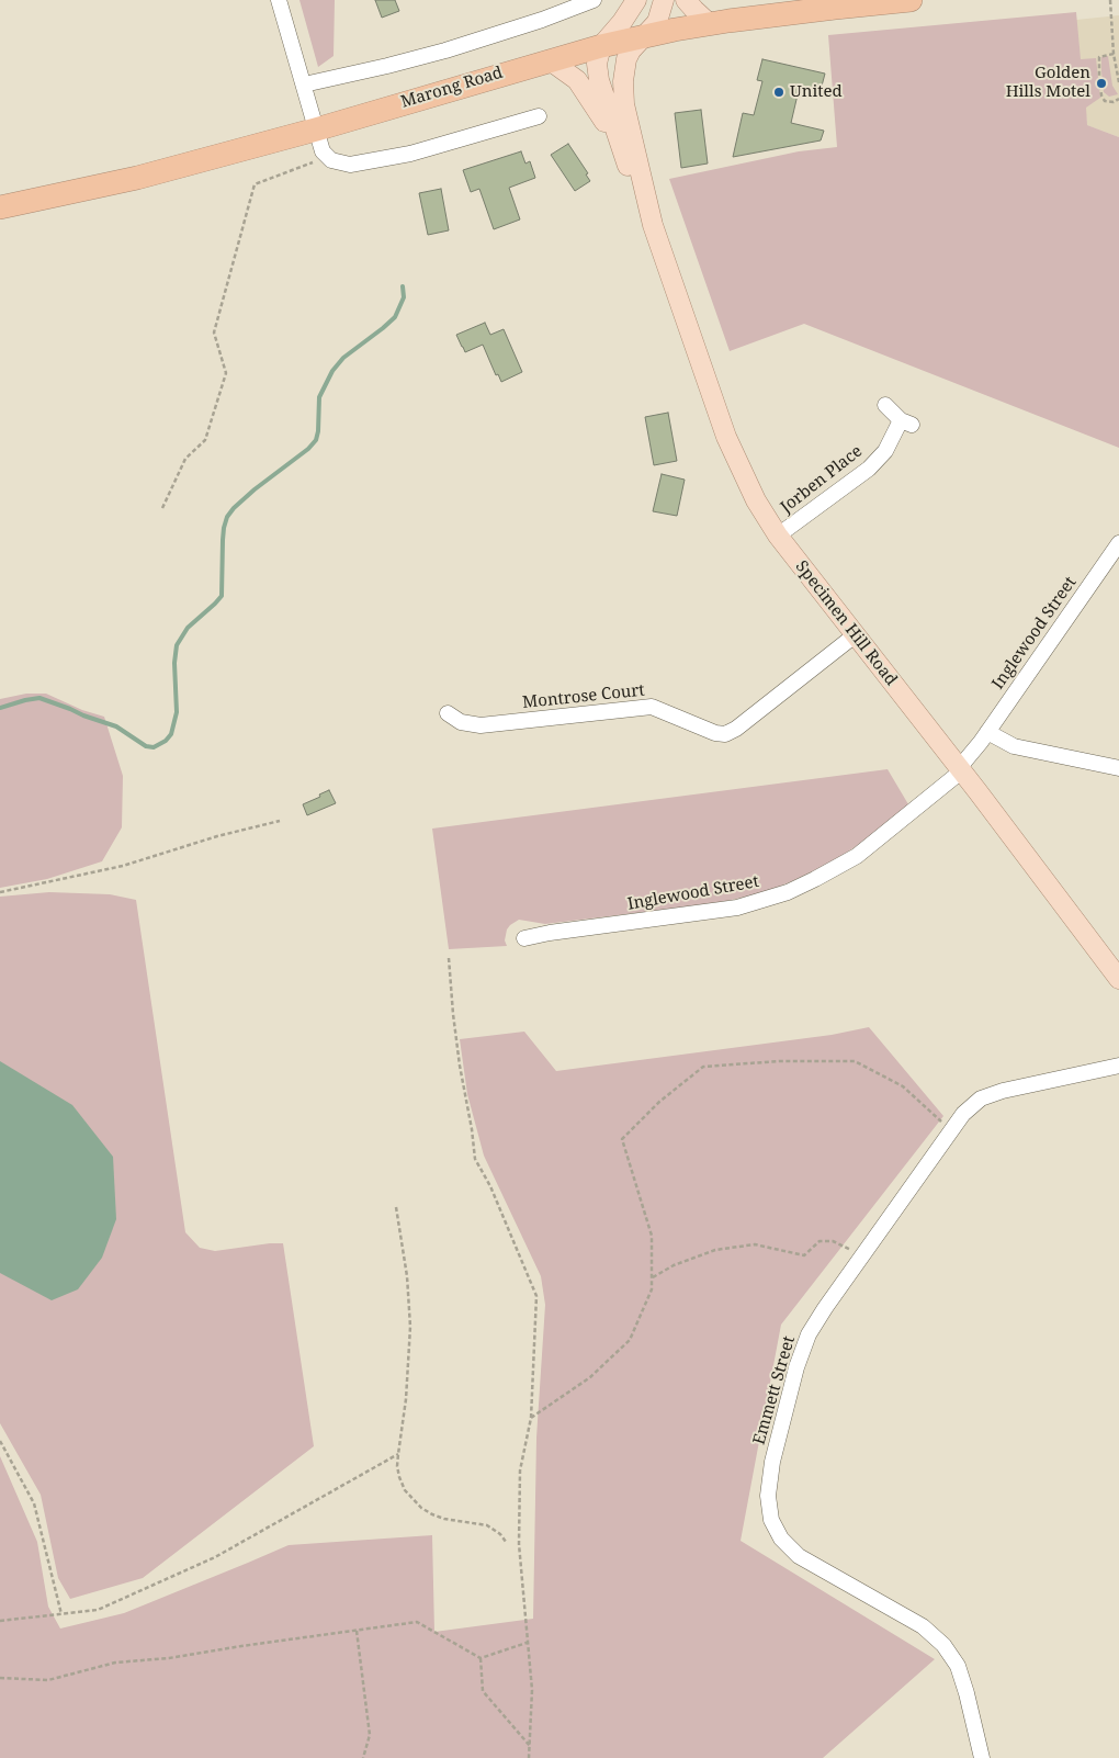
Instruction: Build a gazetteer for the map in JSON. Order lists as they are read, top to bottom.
{
  "streets": {
    "highway": ["Marong Road"],
    "main road": ["Specimen Hill Road"],
    "street": [
      "Jorben Place",
      "Inglewood Street",
      "Montrose Court",
      "Emmett Street"
    ]
  },
  "crossings": [
    ["Marong Road", "Specimen Hill Road"],
    ["Jorben Place", "Specimen Hill Road"],
    ["Specimen Hill Road", "Inglewood Street"],
    ["Specimen Hill Road", "Montrose Court"]
  ],
  "places": ["Golden Hills Motel", "United"]
}
